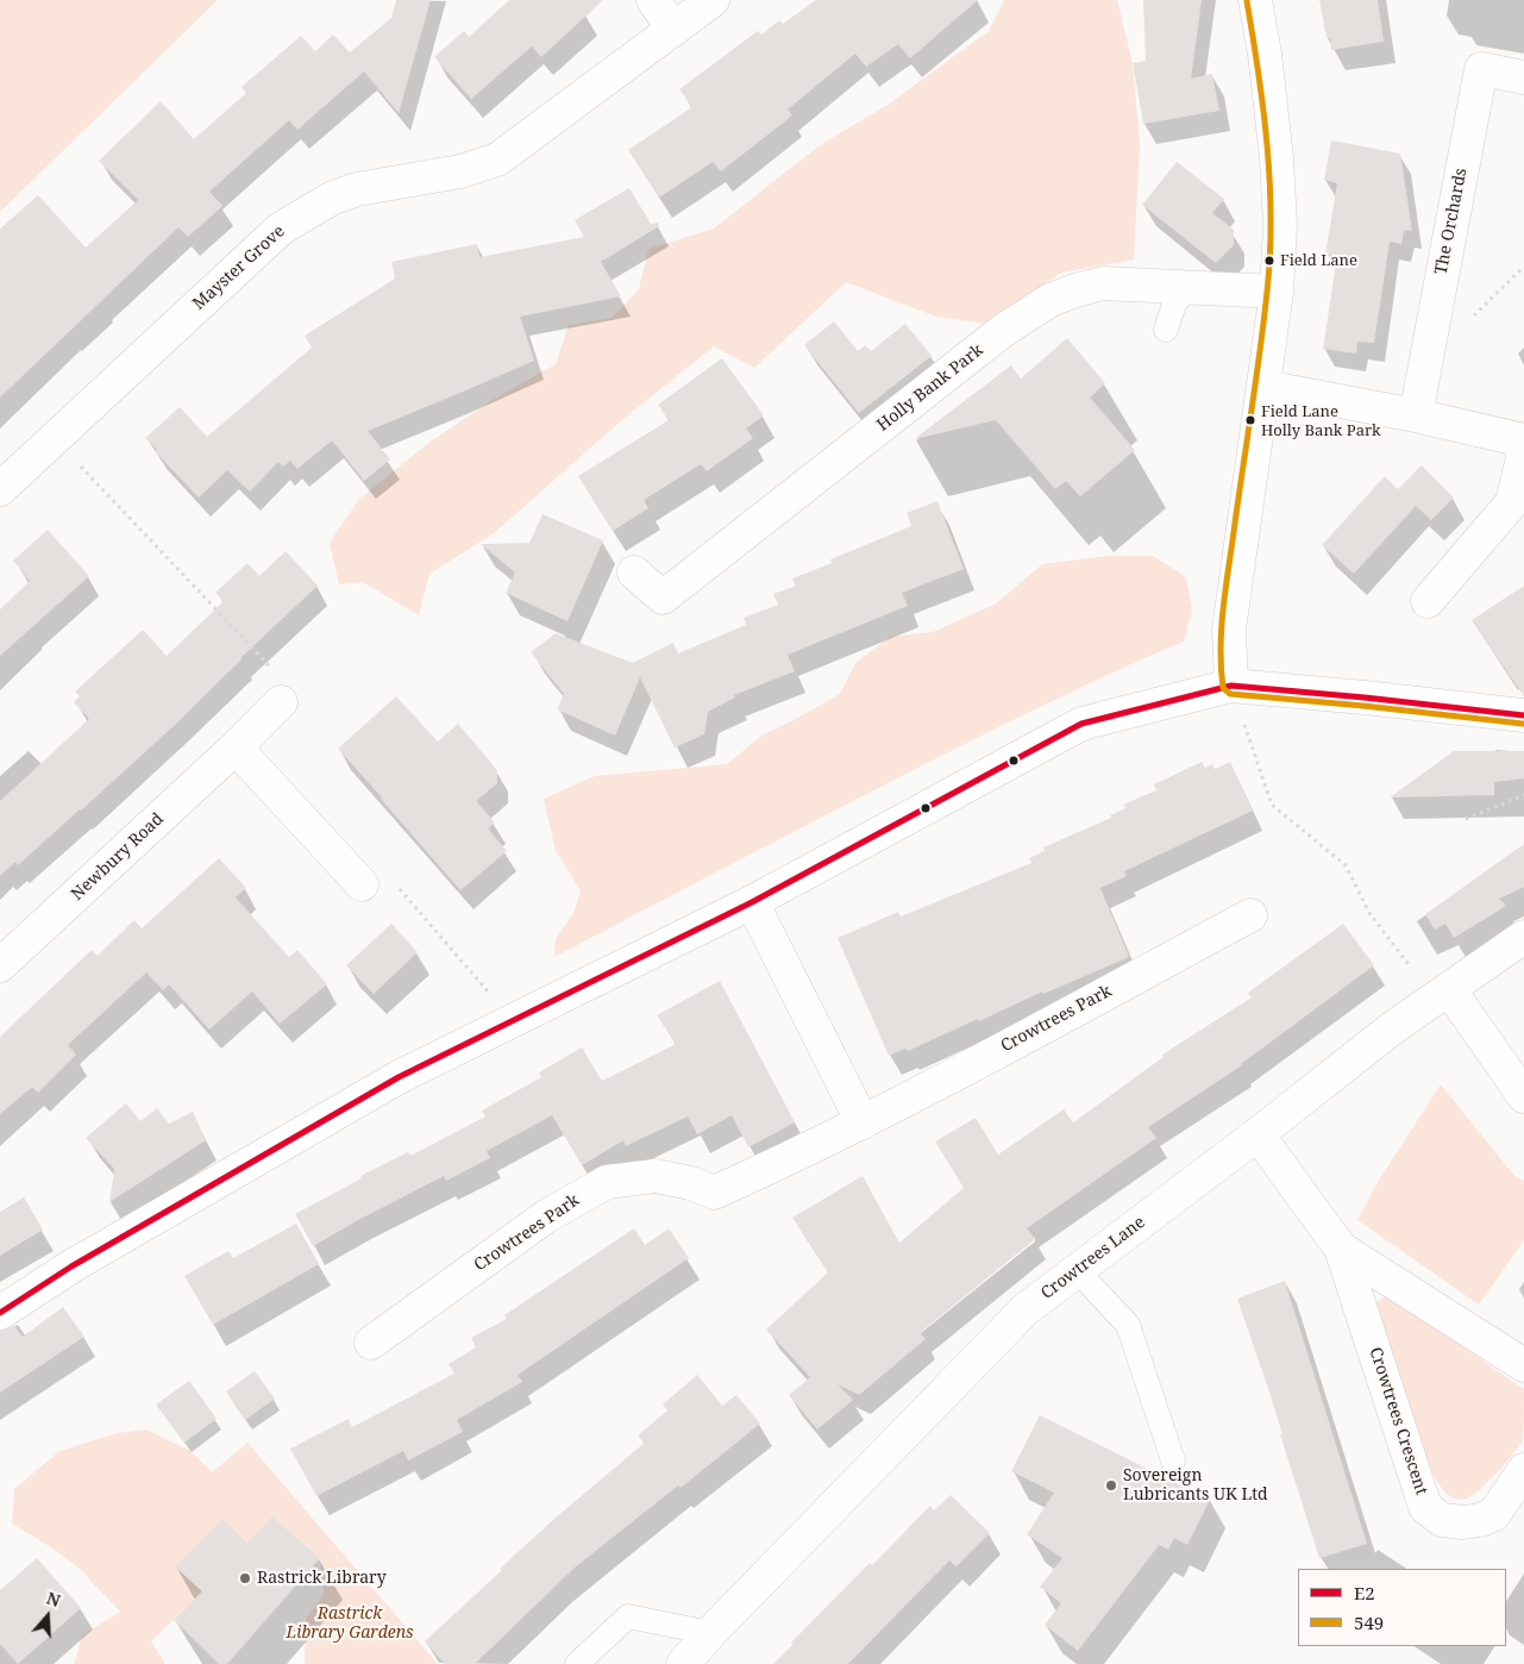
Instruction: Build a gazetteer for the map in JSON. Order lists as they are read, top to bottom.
{
  "streets": {
    "street": [
      "The Orchards",
      "Mayster Grove",
      "Holly Bank Park",
      "Newbury Road",
      "Crowtrees Park",
      "Crowtrees Lane",
      "Crowtrees Crescent"
    ]
  },
  "crossings": [
    ["Crowtrees Lane", "Crowtrees Crescent"]
  ],
  "parks": ["Rastrick Library Gardens"],
  "places": [
    "Field Lane",
    "Field Lane Holly Bank Park",
    "Sovereign Lubricants UK Ltd",
    "Rastrick Library"
  ],
  "lines": ["transit line 549", "transit line E2"],
  "legend": ["E2", "549"],
  "north": "top"
}
